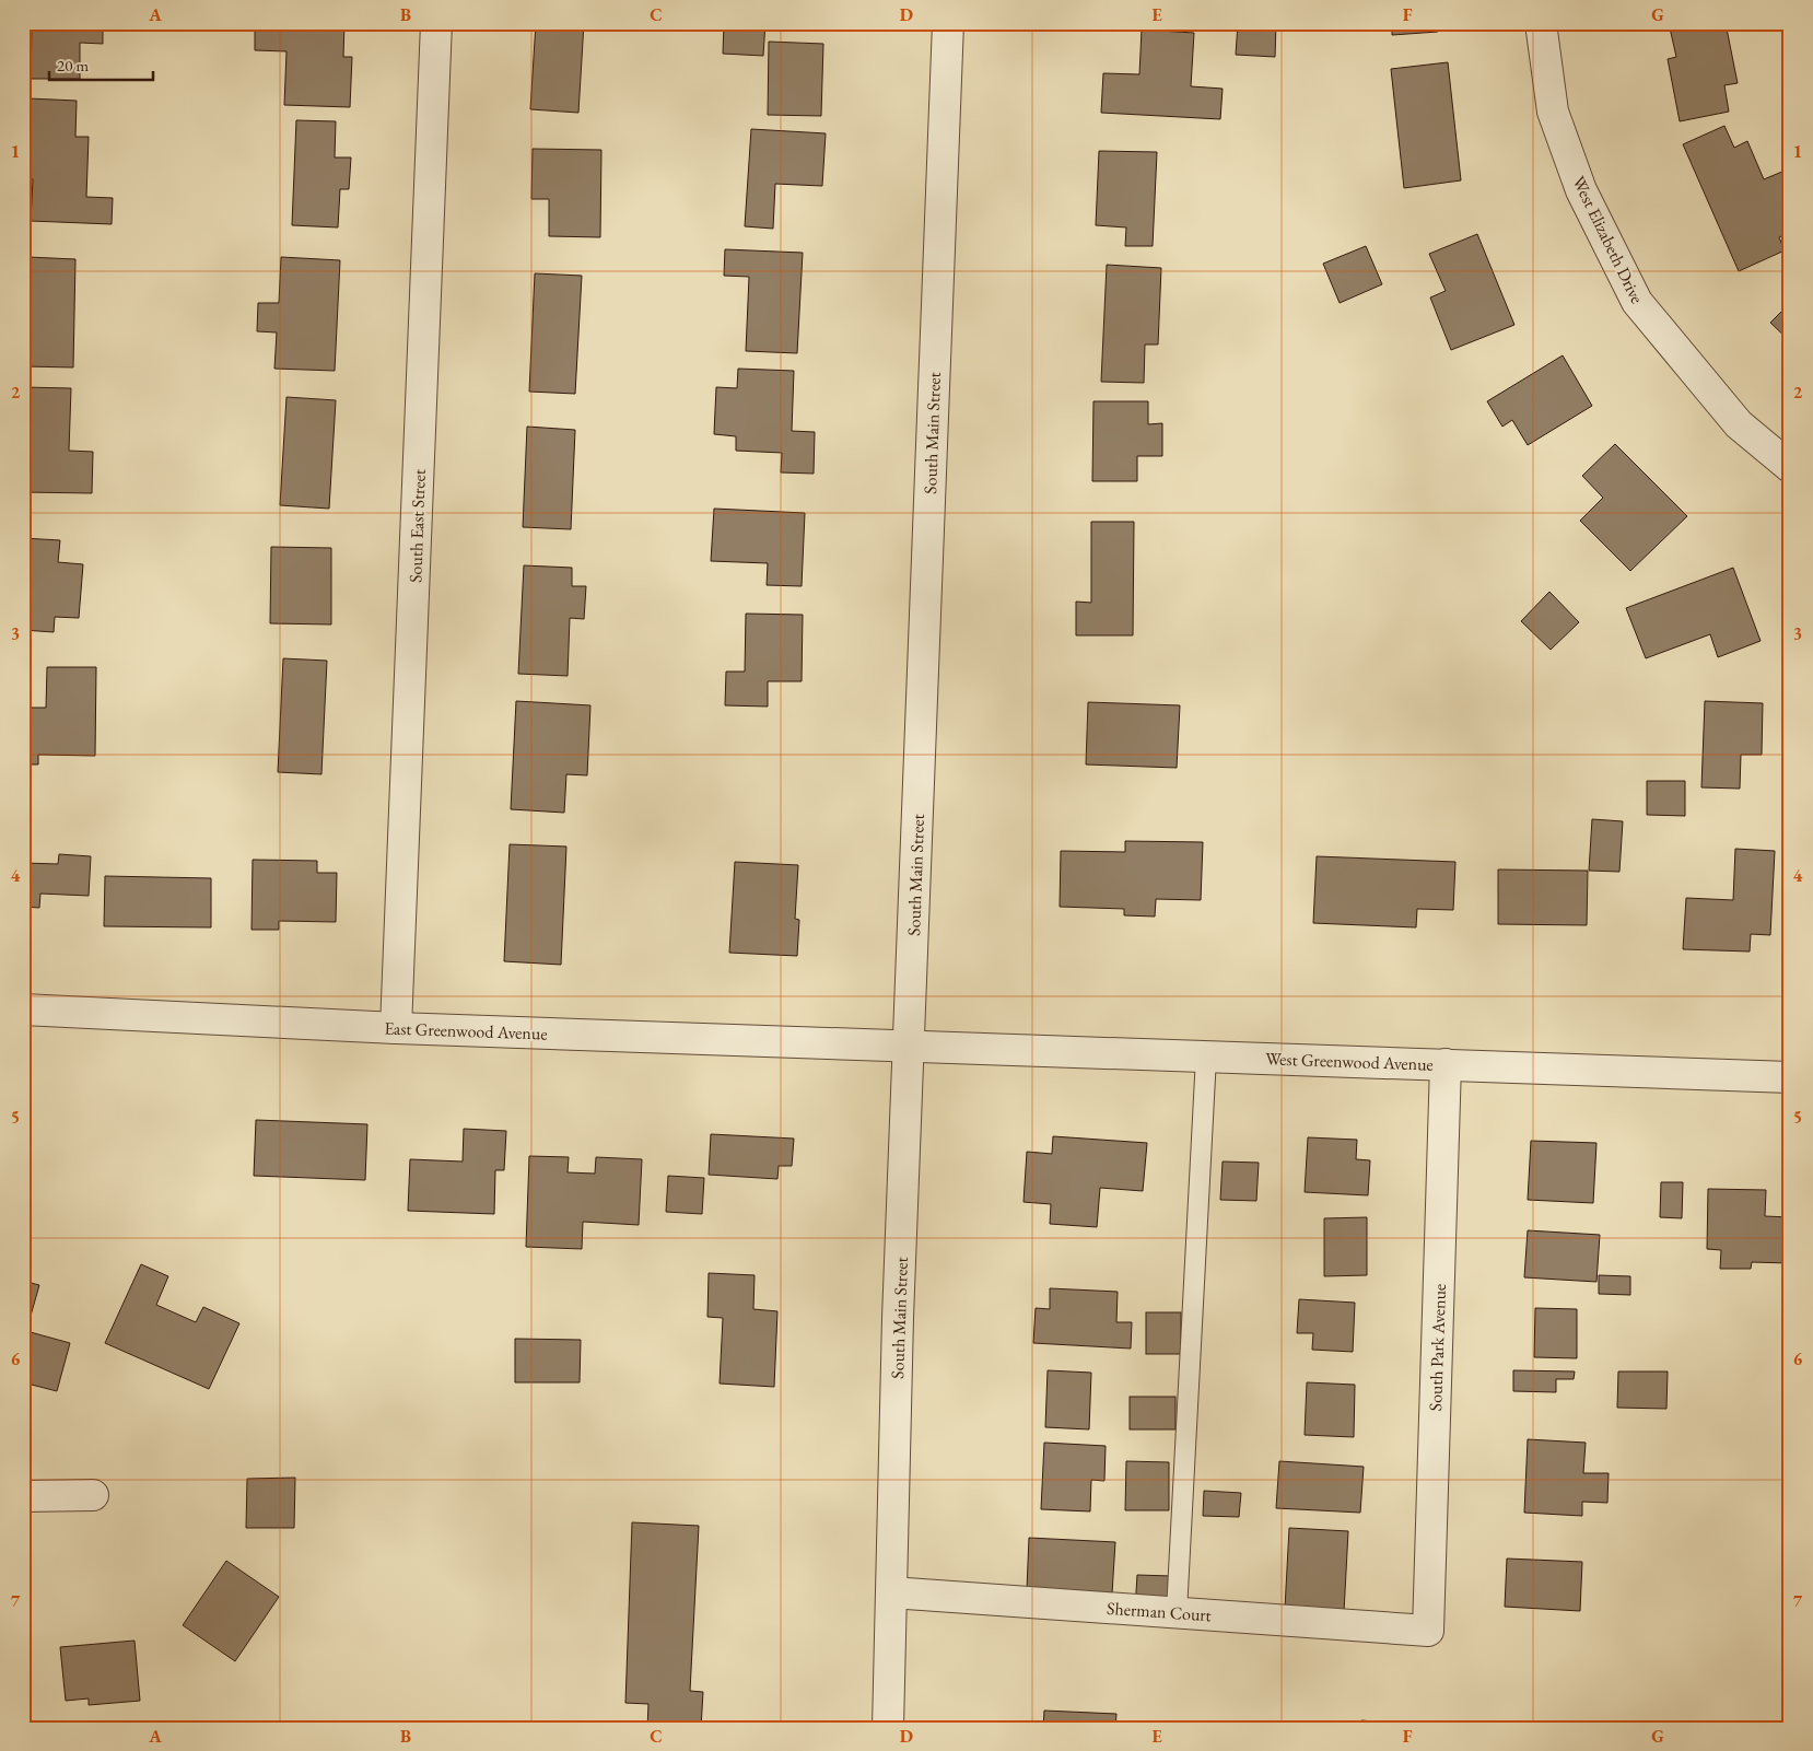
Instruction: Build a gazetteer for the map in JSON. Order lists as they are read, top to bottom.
{
  "streets": {
    "street": [
      "West Elizabeth Drive",
      "South Main Street",
      "South East Street",
      "East Greenwood Avenue",
      "West Greenwood Avenue",
      "South Park Avenue",
      "Sherman Court"
    ]
  },
  "crossings": [
    ["South Main Street", "East Greenwood Avenue"],
    ["South Main Street", "West Greenwood Avenue"],
    ["South Main Street", "Sherman Court"],
    ["South East Street", "East Greenwood Avenue"],
    ["East Greenwood Avenue", "West Greenwood Avenue"],
    ["West Greenwood Avenue", "South Park Avenue"],
    ["South Park Avenue", "Sherman Court"]
  ],
  "scale_bar": "20 m",
  "grid": {
    "columns": [
      "A",
      "B",
      "C",
      "D",
      "E",
      "F",
      "G"
    ],
    "rows": [
      "1",
      "2",
      "3",
      "4",
      "5",
      "6",
      "7"
    ]
  }
}
